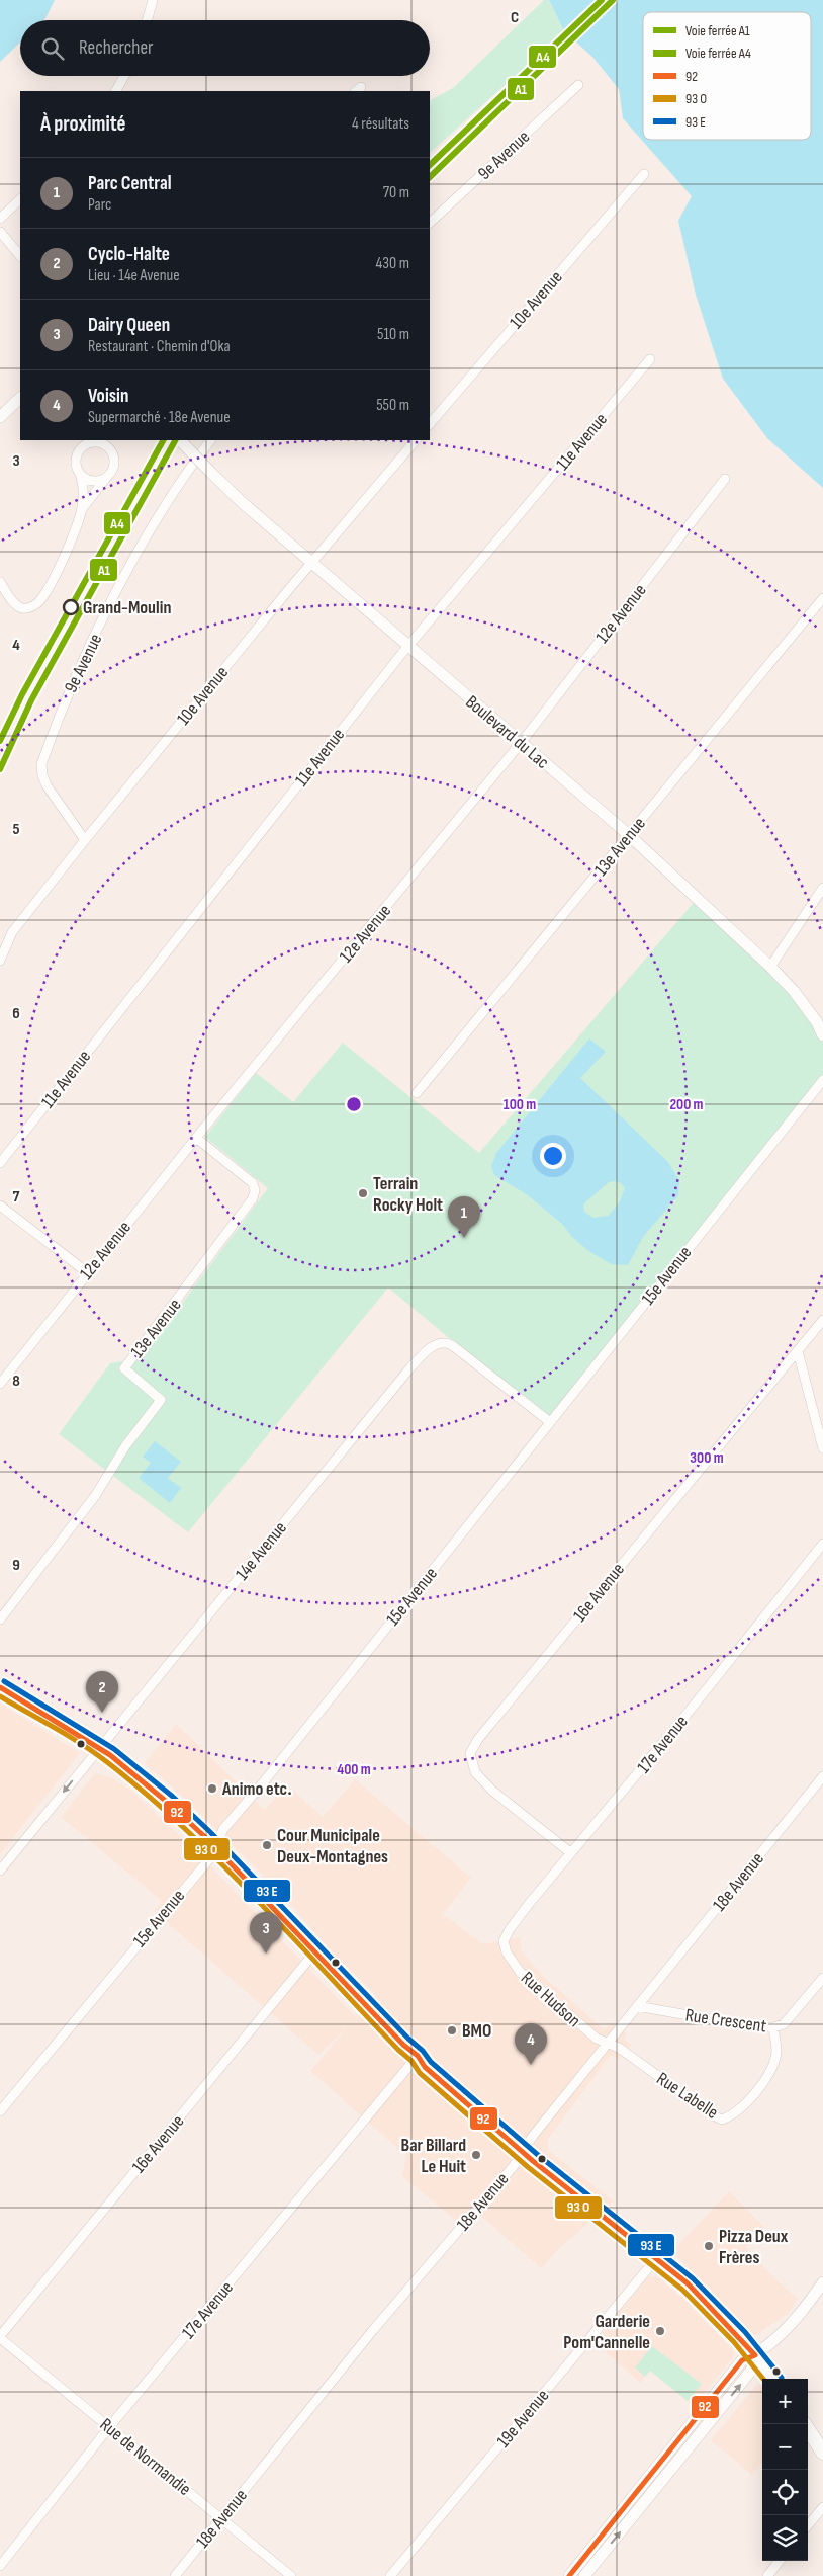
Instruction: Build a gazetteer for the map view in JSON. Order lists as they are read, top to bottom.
{
  "streets": {
    "street": [
      "9e Avenue",
      "10e Avenue",
      "11e Avenue",
      "12e Avenue",
      "Boulevard du Lac",
      "13e Avenue",
      "15e Avenue",
      "14e Avenue",
      "16e Avenue",
      "17e Avenue",
      "18e Avenue",
      "Rue Hudson",
      "Rue Crescent",
      "Rue Labelle",
      "19e Avenue",
      "Rue de Normandie"
    ]
  },
  "crossings": [
    ["9e Avenue", "10e Avenue"],
    ["10e Avenue", "Boulevard du Lac"],
    ["11e Avenue", "Boulevard du Lac"],
    ["12e Avenue", "Boulevard du Lac"],
    ["12e Avenue", "13e Avenue"],
    ["Boulevard du Lac", "13e Avenue"],
    ["15e Avenue", "14e Avenue"],
    ["16e Avenue", "17e Avenue"],
    ["16e Avenue", "Rue de Normandie"],
    ["17e Avenue", "Rue Hudson"],
    ["17e Avenue", "Rue de Normandie"],
    ["18e Avenue", "Rue Hudson"],
    ["18e Avenue", "Rue Crescent"],
    ["18e Avenue", "Rue Labelle"],
    ["18e Avenue", "Rue de Normandie"],
    ["Rue Hudson", "Rue Labelle"],
    ["Rue Crescent", "Rue Labelle"]
  ],
  "places": [
    "Grand-Moulin",
    "Terrain Rocky Holt",
    "Animo etc.",
    "Cour Municipale Deux-Montagnes",
    "BMO",
    "Bar Billard Le Huit",
    "Pizza Deux Frères",
    "Garderie Pom'Cannelle"
  ],
  "lines": ["rail line A1", "rail line A4", "transit line 92"],
  "legend": [
    "Voie ferrée A1",
    "Voie ferrée A4",
    "92",
    "93 O",
    "93 E"
  ],
  "page": {
    "search": "Rechercher",
    "heading": ["À proximité", "4 résultats"],
    "list": [
      {
        "mark": "1",
        "name": "Parc Central",
        "note": "Parc",
        "value": "70 m"
      },
      {
        "mark": "2",
        "name": "Cyclo-Halte",
        "note": "Lieu · 14e Avenue",
        "value": "430 m"
      },
      {
        "mark": "3",
        "name": "Dairy Queen",
        "note": "Restaurant · Chemin d'Oka",
        "value": "510 m"
      },
      {
        "mark": "4",
        "name": "Voisin",
        "note": "Supermarché · 18e Avenue",
        "value": "550 m"
      }
    ],
    "pins": [
      "1",
      "2",
      "3",
      "4"
    ],
    "map_buttons": ["+", "−"]
  },
  "grid": {
    "columns": ["C"],
    "rows": [
      "3",
      "4",
      "5",
      "6",
      "7",
      "8",
      "9"
    ]
  },
  "rings": [
    "100 m",
    "200 m",
    "300 m",
    "400 m"
  ]
}
